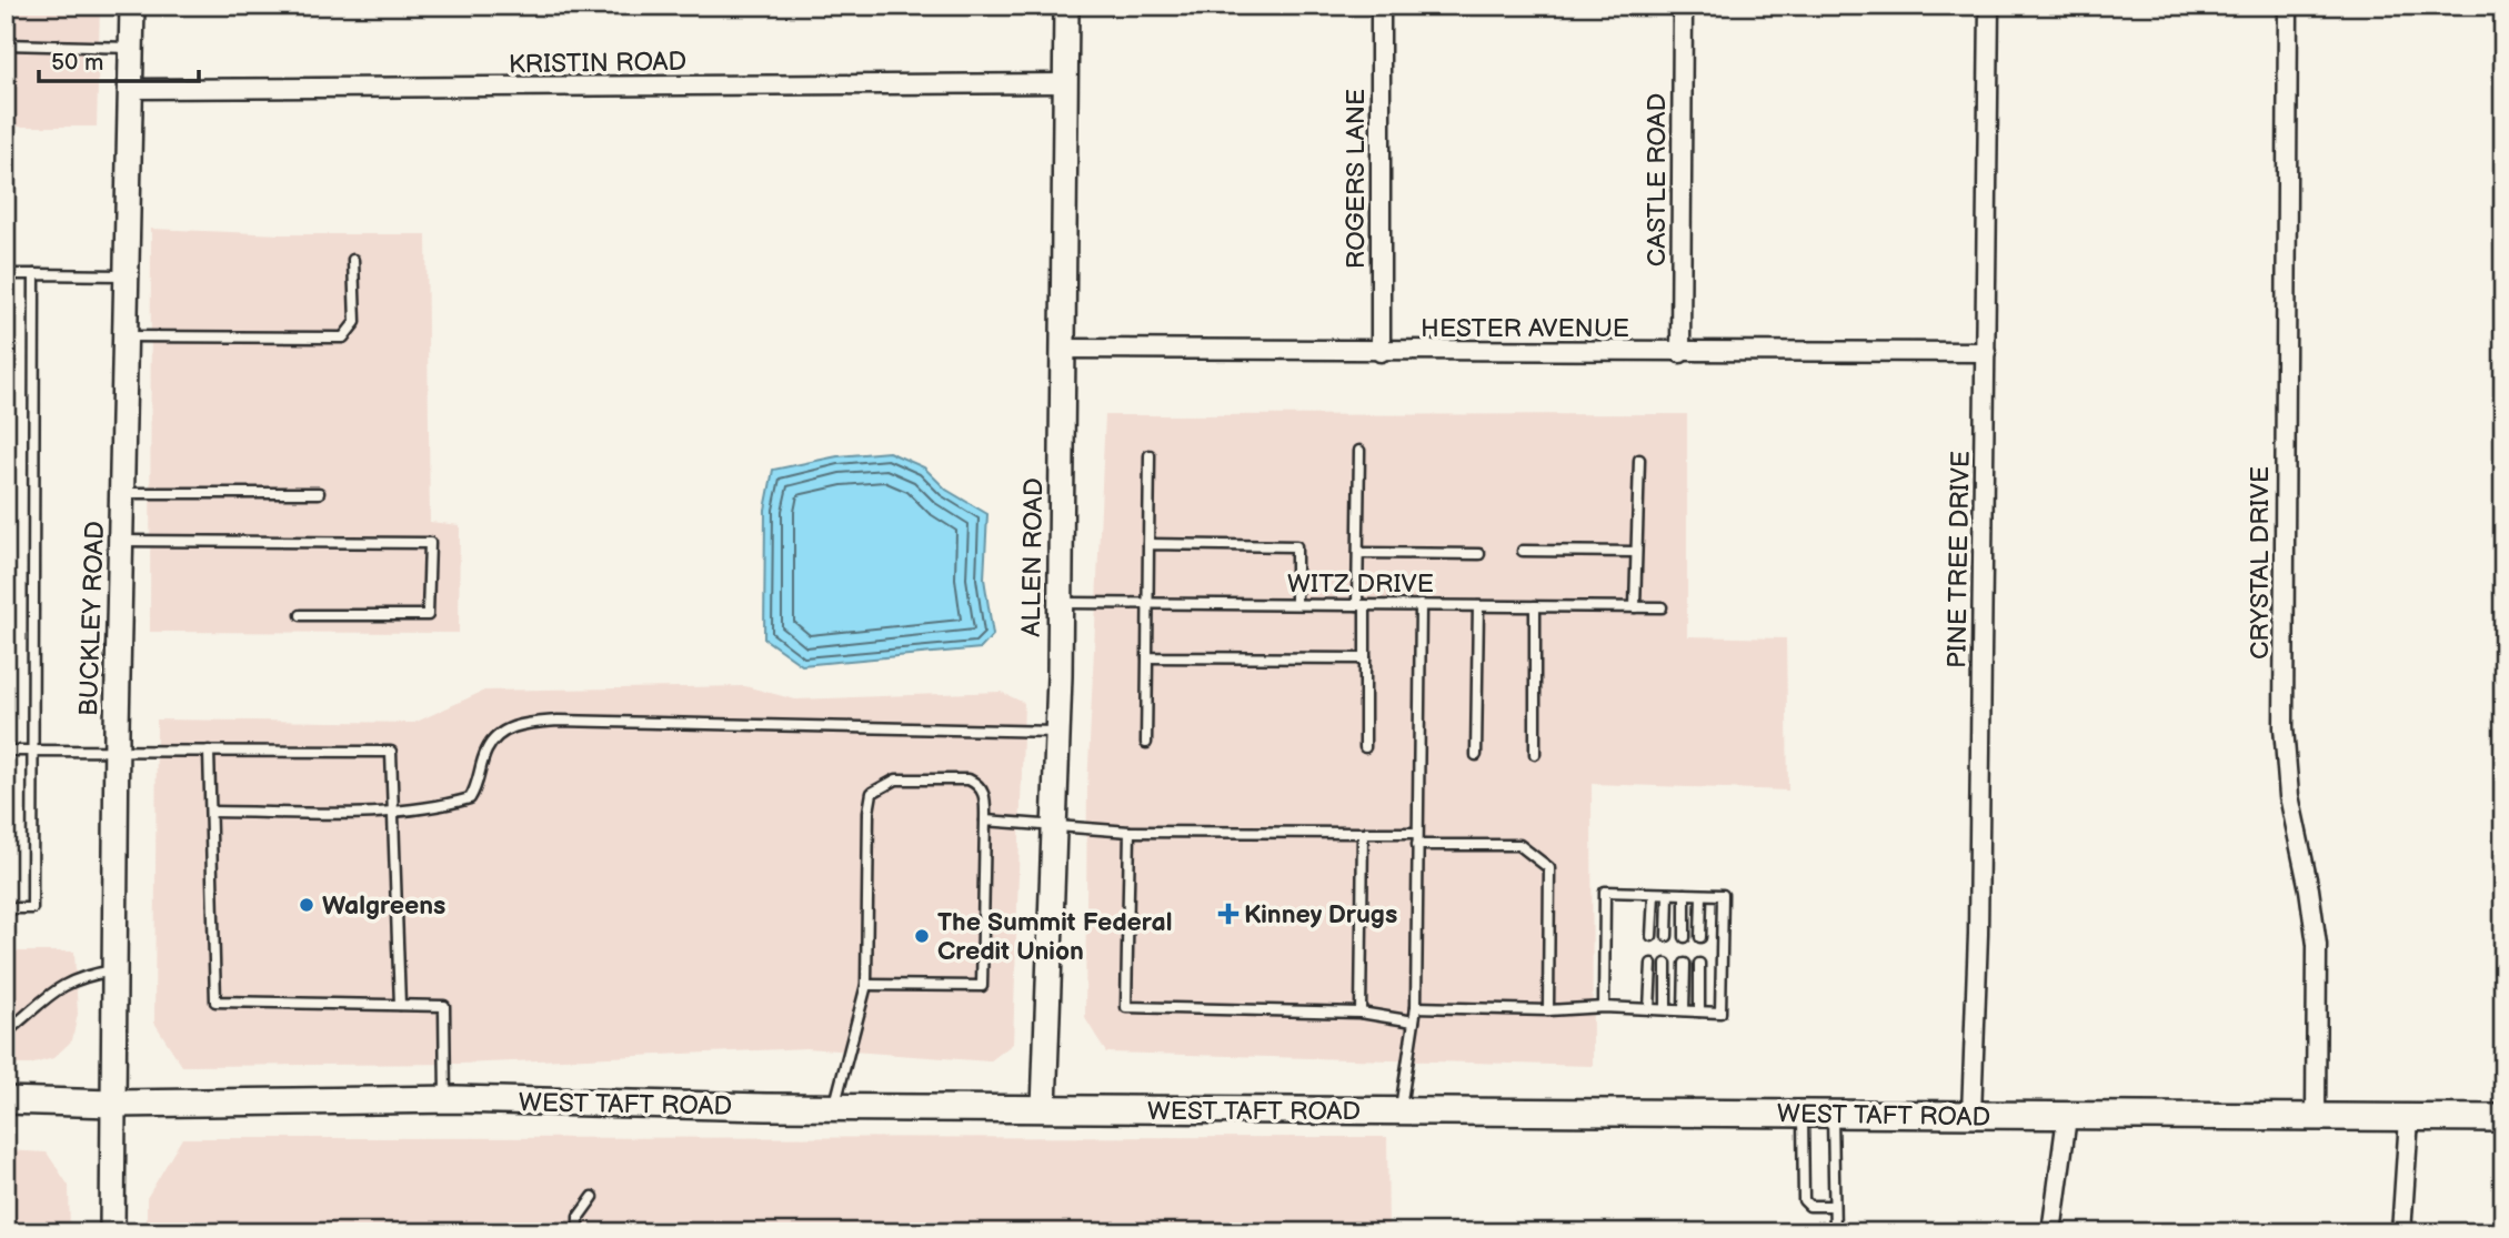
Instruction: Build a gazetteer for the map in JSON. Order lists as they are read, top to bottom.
{
  "streets": {
    "main road": ["WEST TAFT ROAD"],
    "street": [
      "KRISTIN ROAD",
      "ROGERS LANE",
      "CASTLE ROAD",
      "HESTER AVENUE",
      "ALLEN ROAD",
      "PINE TREE DRIVE",
      "CRYSTAL DRIVE",
      "BUCKLEY ROAD"
    ],
    "lane": ["WITZ DRIVE"]
  },
  "crossings": [
    ["KRISTIN ROAD", "ALLEN ROAD"],
    ["KRISTIN ROAD", "BUCKLEY ROAD"],
    ["ROGERS LANE", "HESTER AVENUE"],
    ["CASTLE ROAD", "HESTER AVENUE"],
    ["HESTER AVENUE", "ALLEN ROAD"],
    ["HESTER AVENUE", "PINE TREE DRIVE"],
    ["ALLEN ROAD", "WITZ DRIVE"],
    ["ALLEN ROAD", "WEST TAFT ROAD"],
    ["PINE TREE DRIVE", "WEST TAFT ROAD"],
    ["CRYSTAL DRIVE", "WEST TAFT ROAD"],
    ["BUCKLEY ROAD", "WEST TAFT ROAD"]
  ],
  "places": {
    "other": ["Walgreens", "The Summit Federal Credit Union"],
    "health": ["Kinney Drugs"]
  },
  "scale_bar": "50 m"
}
